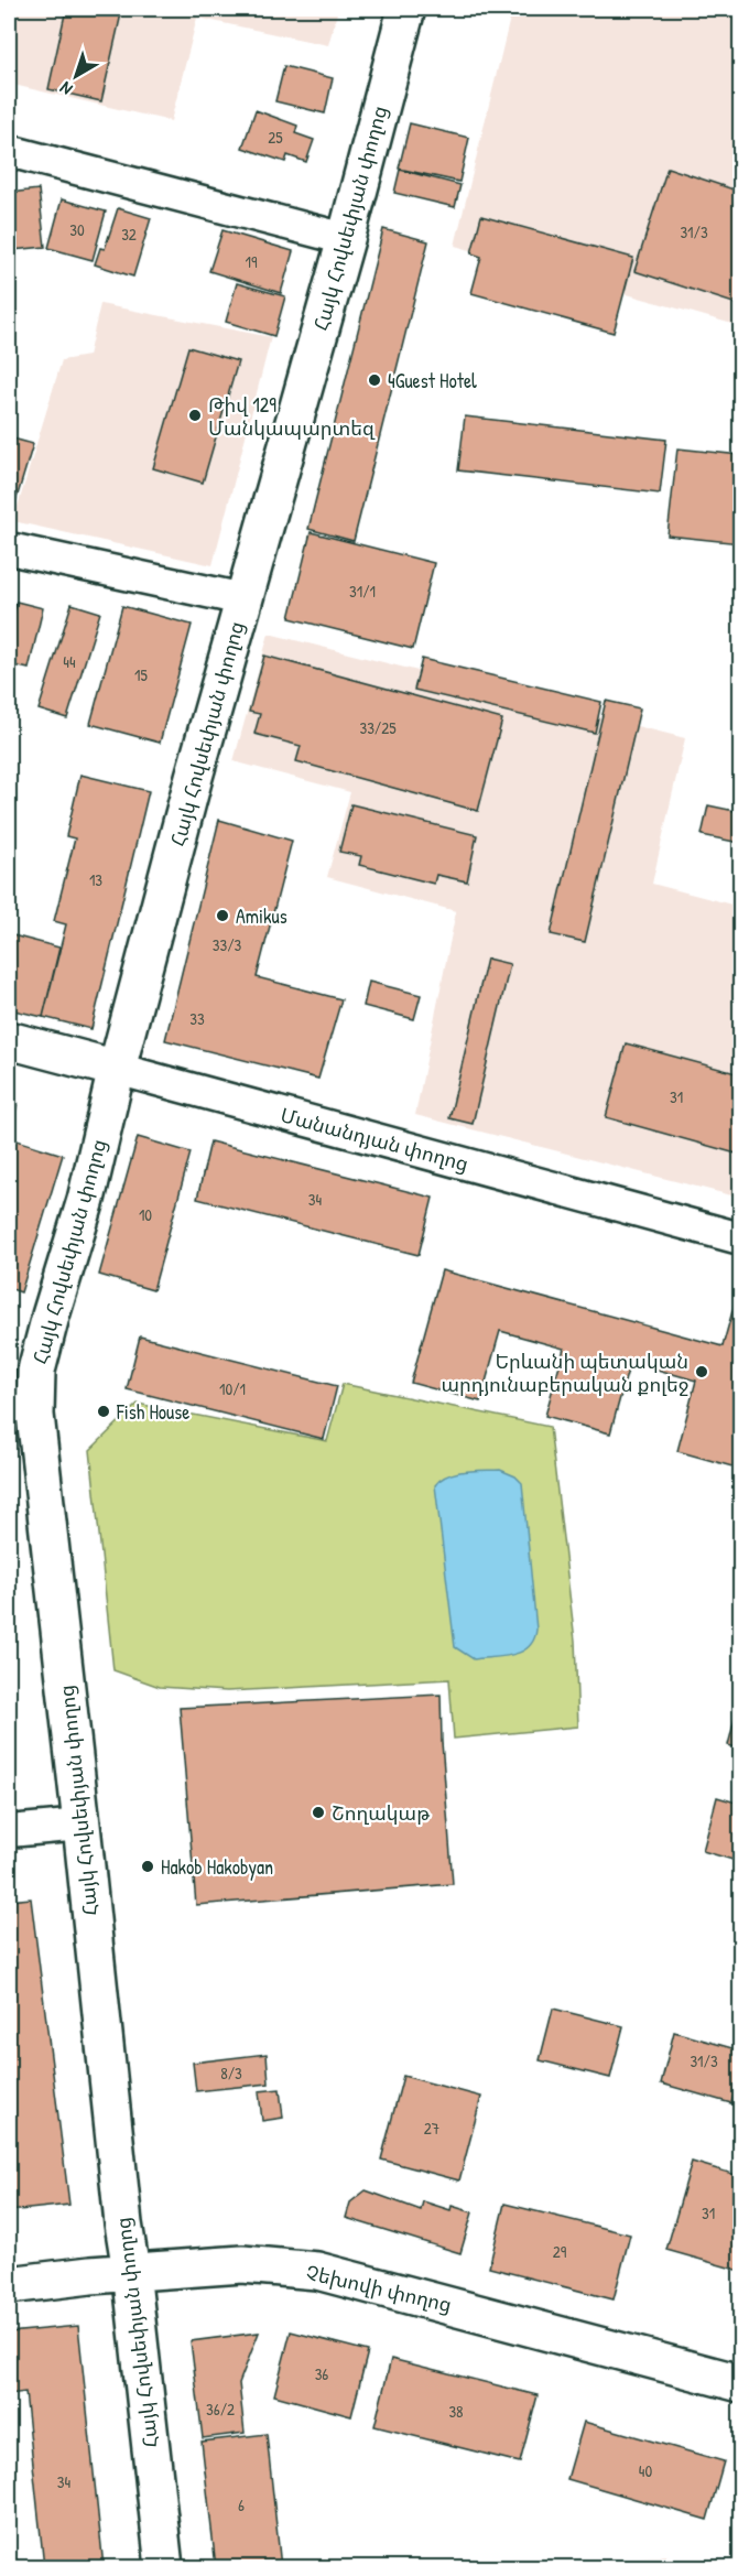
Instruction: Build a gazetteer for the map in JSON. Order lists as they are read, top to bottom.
{
  "streets": {
    "street": ["Հայկ Հովսեփյան փողոց", "Մանանդյան փողոց", "Չեխովի փողոց"]
  },
  "crossings": [
    ["Հայկ Հովսեփյան փողոց", "Մանանդյան փողոց"],
    ["Հայկ Հովսեփյան փողոց", "Չեխովի փողոց"]
  ],
  "places": [
    "4Guest Hotel",
    "Թիվ 129 Մանկապարտեզ",
    "Amikus",
    "Երևանի պետական արդյունաբերական քոլեջ",
    "Fish House",
    "Շողակաթ",
    "Hakob Hakobyan"
  ],
  "house_numbers": [
    "25",
    "30",
    "31/3",
    "32",
    "19",
    "31/1",
    "44",
    "15",
    "33/25",
    "13",
    "33/3",
    "33",
    "31",
    "34",
    "10",
    "10/1",
    "31/3",
    "8/3",
    "27",
    "31",
    "29",
    "36",
    "36/2",
    "38",
    "40",
    "34",
    "6"
  ],
  "north": "bottom left"
}
